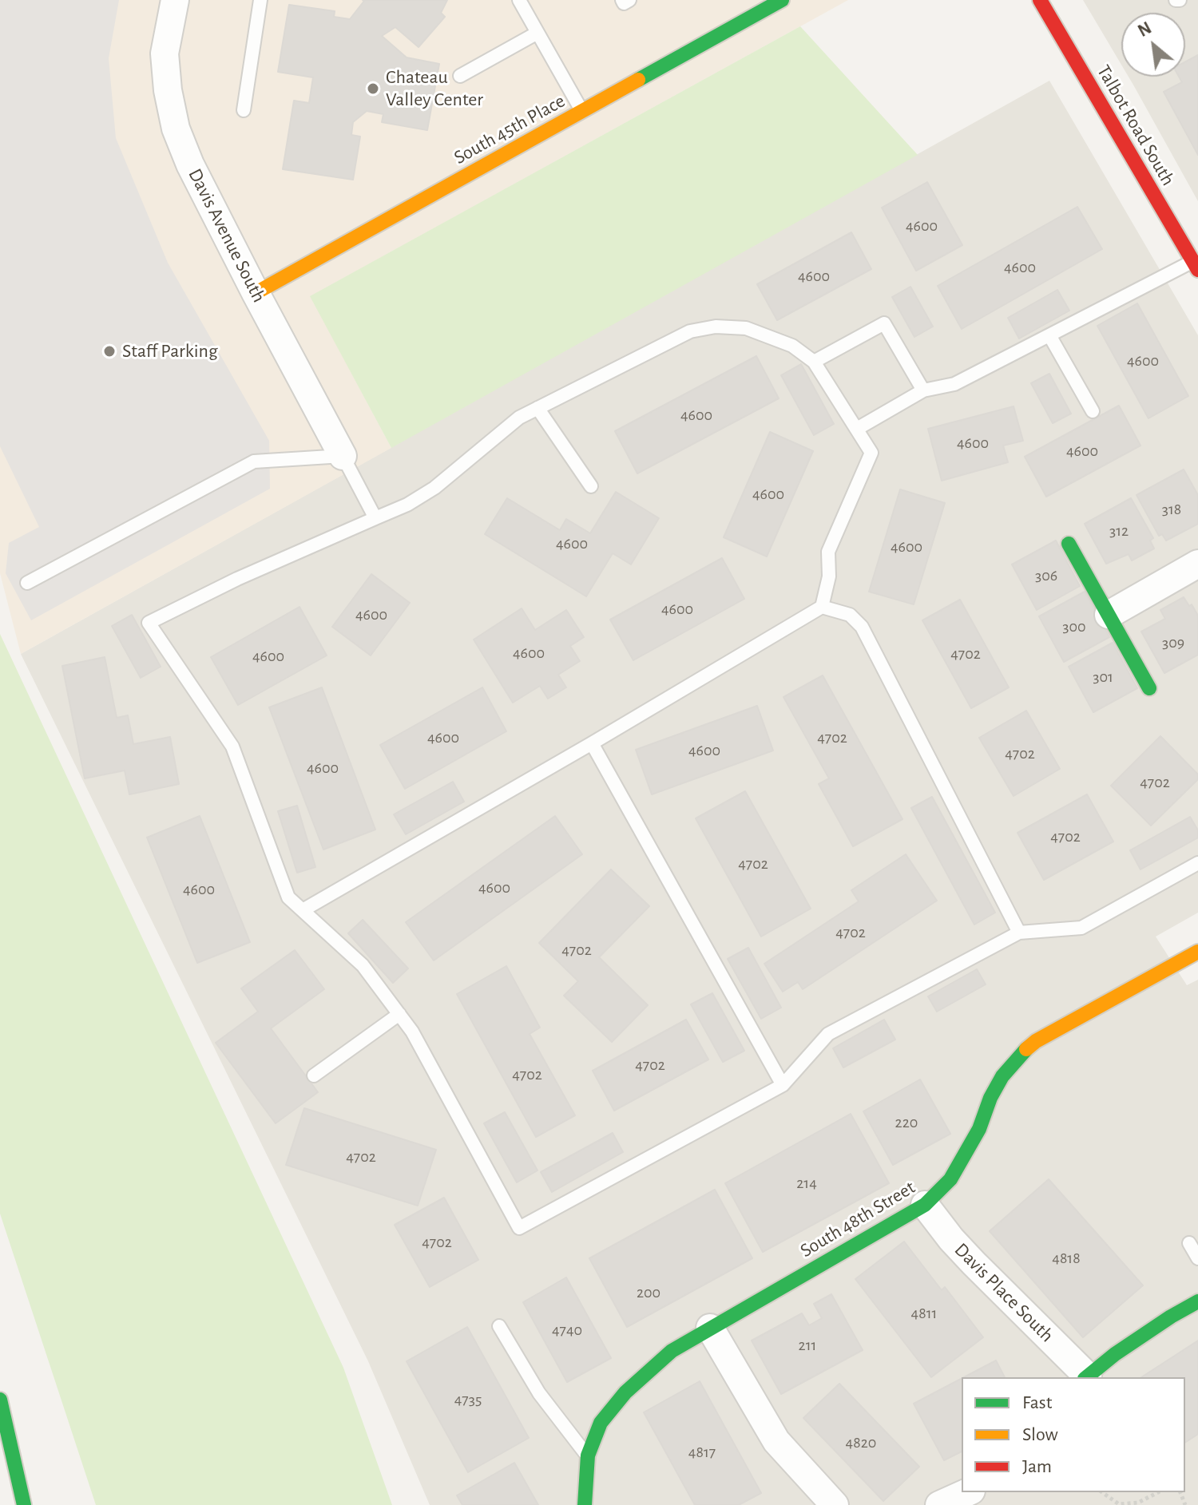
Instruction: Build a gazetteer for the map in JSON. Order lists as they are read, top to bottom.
{
  "streets": {
    "main road": ["Talbot Road South", "South 45th Place", "South 48th Street"],
    "street": ["Davis Avenue South", "Davis Place South"]
  },
  "crossings": [
    ["South 45th Place", "Davis Avenue South"],
    ["South 48th Street", "Davis Place South"]
  ],
  "places": ["Chateau Valley Center", "Staff Parking"],
  "house_numbers": [
    "4600",
    "4600",
    "4600",
    "4600",
    "4600",
    "4600",
    "4600",
    "4600",
    "318",
    "312",
    "4600",
    "4600",
    "306",
    "4600",
    "4600",
    "300",
    "309",
    "4600",
    "4702",
    "4600",
    "301",
    "4600",
    "4702",
    "4600",
    "4702",
    "4600",
    "4702",
    "4702",
    "4702",
    "4600",
    "4600",
    "4702",
    "4702",
    "4702",
    "4702",
    "220",
    "4702",
    "214",
    "4702",
    "4818",
    "200",
    "4811",
    "4740",
    "211",
    "4735",
    "4820",
    "4817"
  ],
  "legend": ["Fast", "Slow", "Jam"],
  "north": "top left"
}
